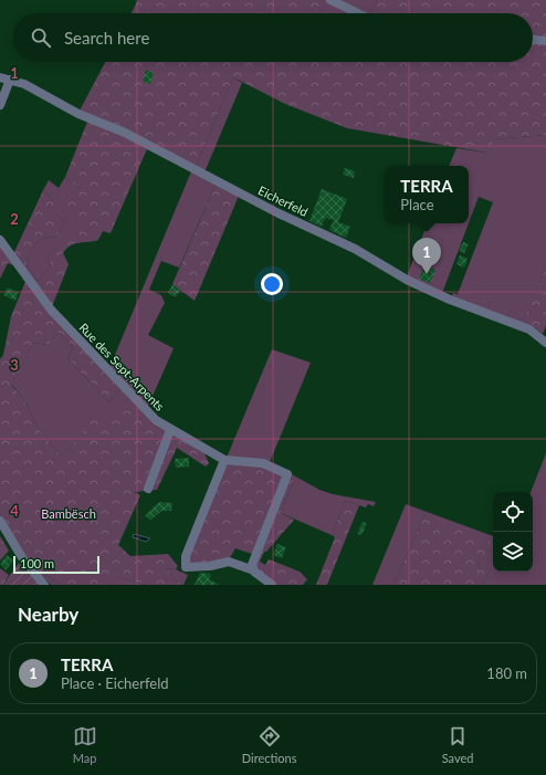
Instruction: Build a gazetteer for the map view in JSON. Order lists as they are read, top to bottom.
{
  "streets": {
    "street": ["Eicherfeld", "Rue des Sept-Arpents"]
  },
  "parks": ["Bambësch"],
  "scale_bar": "100 m",
  "page": {
    "search": "Search here",
    "popup": ["TERRA", "Place"],
    "pins": "1",
    "scale": "100 m",
    "heading": "Nearby",
    "list": [
      {
        "mark": "1",
        "name": "TERRA",
        "note": "Place · Eicherfeld",
        "value": "180 m"
      }
    ],
    "nav": ["Map", "Directions", "Saved"]
  },
  "grid": {
    "rows": [
      "1",
      "2",
      "3",
      "4"
    ]
  }
}
